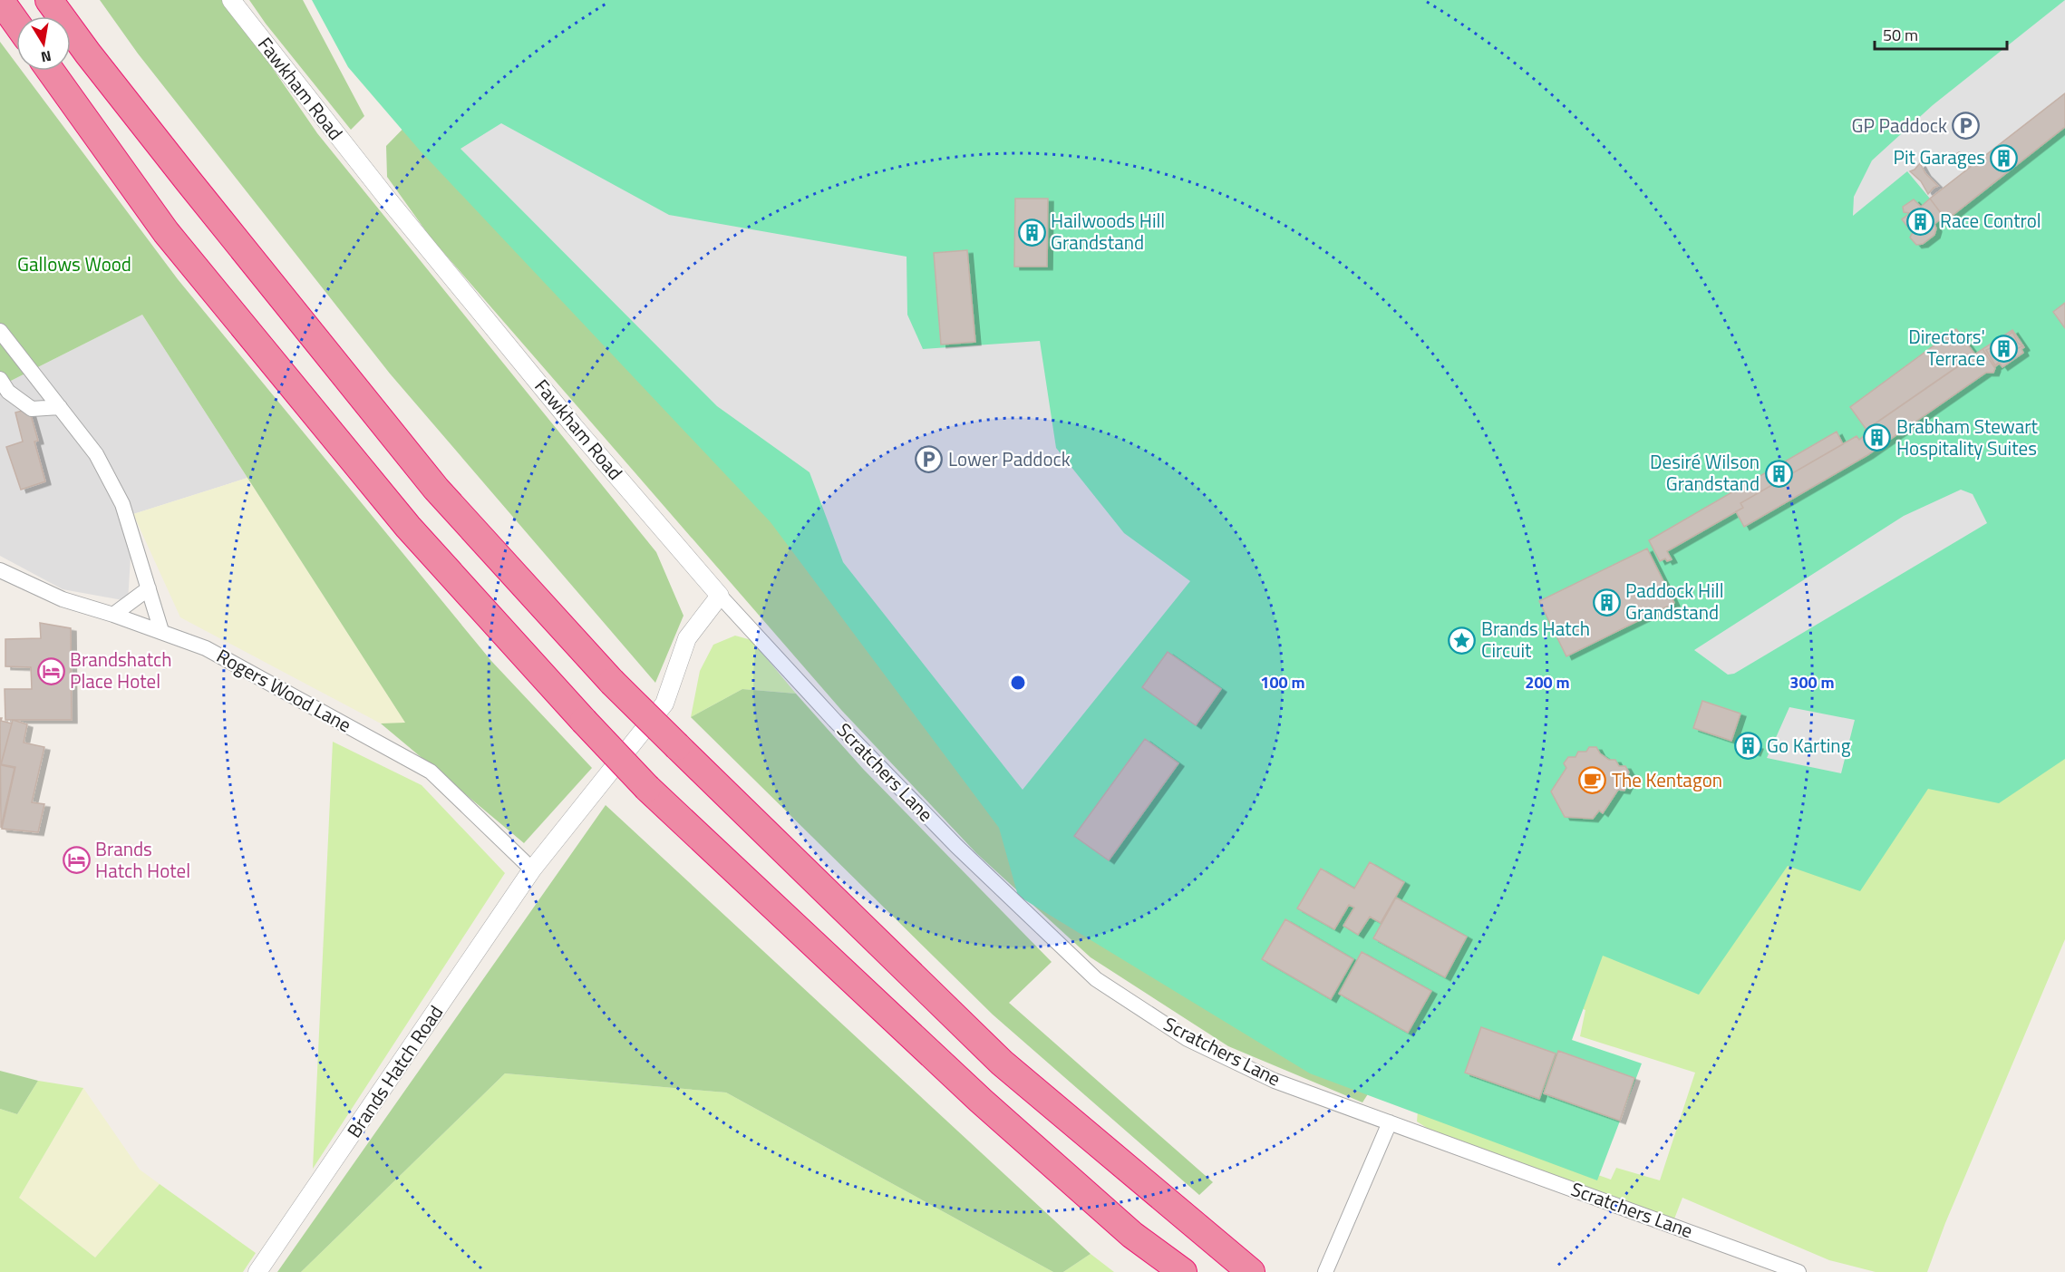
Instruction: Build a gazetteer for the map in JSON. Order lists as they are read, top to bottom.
{
  "streets": {
    "street": [
      "Fawkham Road",
      "Rogers Wood Lane",
      "Scratchers Lane",
      "Brands Hatch Road"
    ]
  },
  "crossings": [
    ["Fawkham Road", "Scratchers Lane"],
    ["Rogers Wood Lane", "Brands Hatch Road"]
  ],
  "parks": ["Gallows Wood"],
  "places": {
    "parking": ["GP Paddock", "Lower Paddock"],
    "building": [
      "Pit Garages",
      "Race Control",
      "Hailwoods Hill Grandstand",
      "Directors' Terrace",
      "Brabham Stewart Hospitality Suites",
      "Desiré Wilson Grandstand",
      "Paddock Hill Grandstand",
      "Go Karting"
    ],
    "place": ["Brands Hatch Circuit"],
    "hotel": ["Brandshatch Place Hotel", "Brands Hatch Hotel"],
    "cafe": ["The Kentagon"]
  },
  "scale_bar": "50 m",
  "north": "bottom",
  "rings": ["100 m", "200 m", "300 m"]
}
